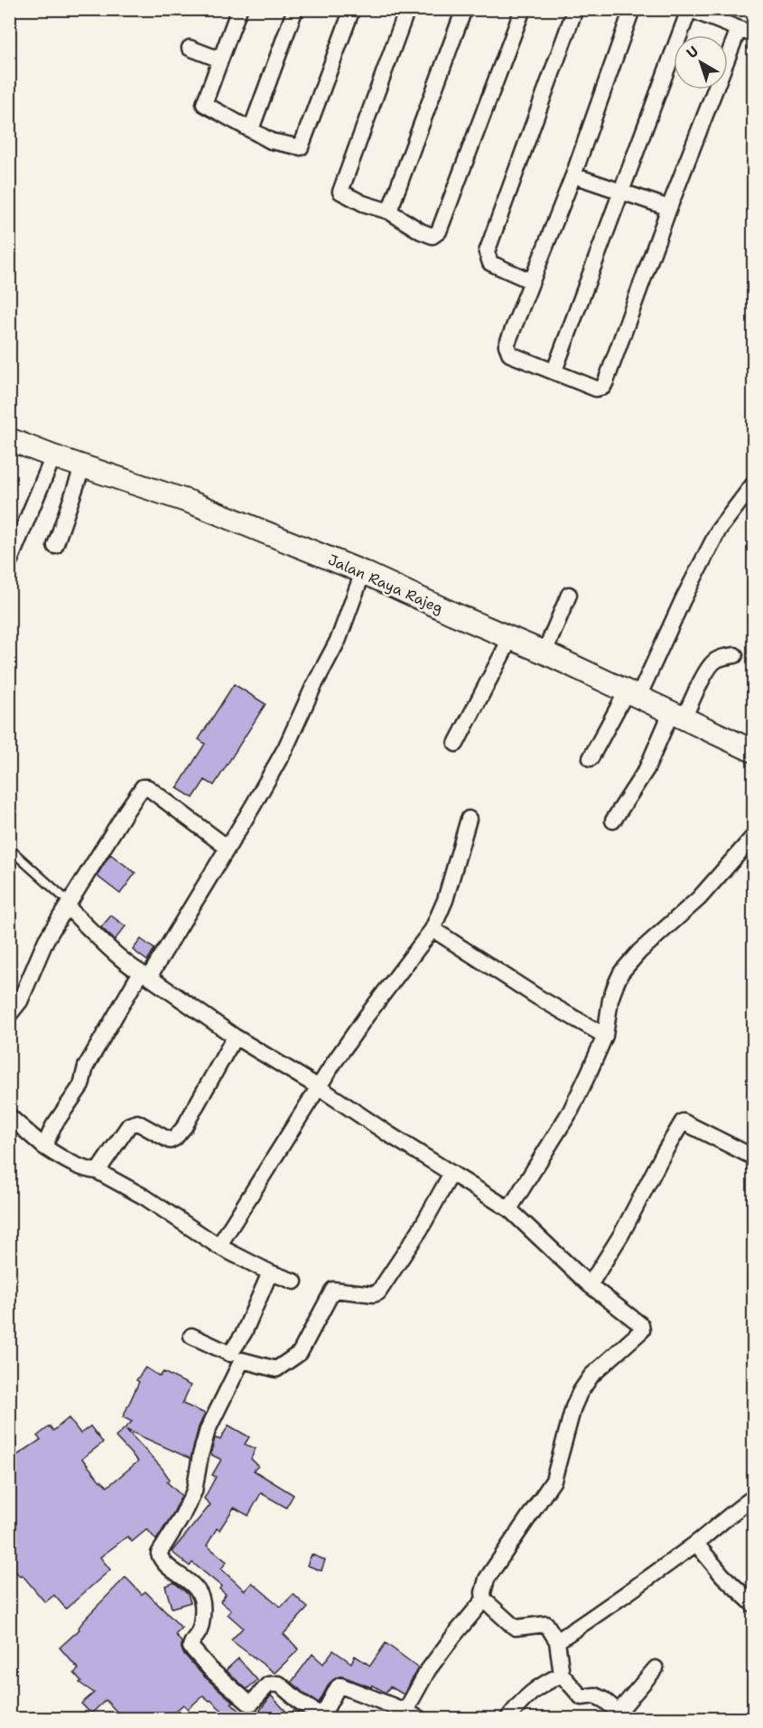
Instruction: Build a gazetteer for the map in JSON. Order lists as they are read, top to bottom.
{
  "streets": {
    "main road": ["Jalan Raya Rajeg"]
  },
  "north": "top left"
}
